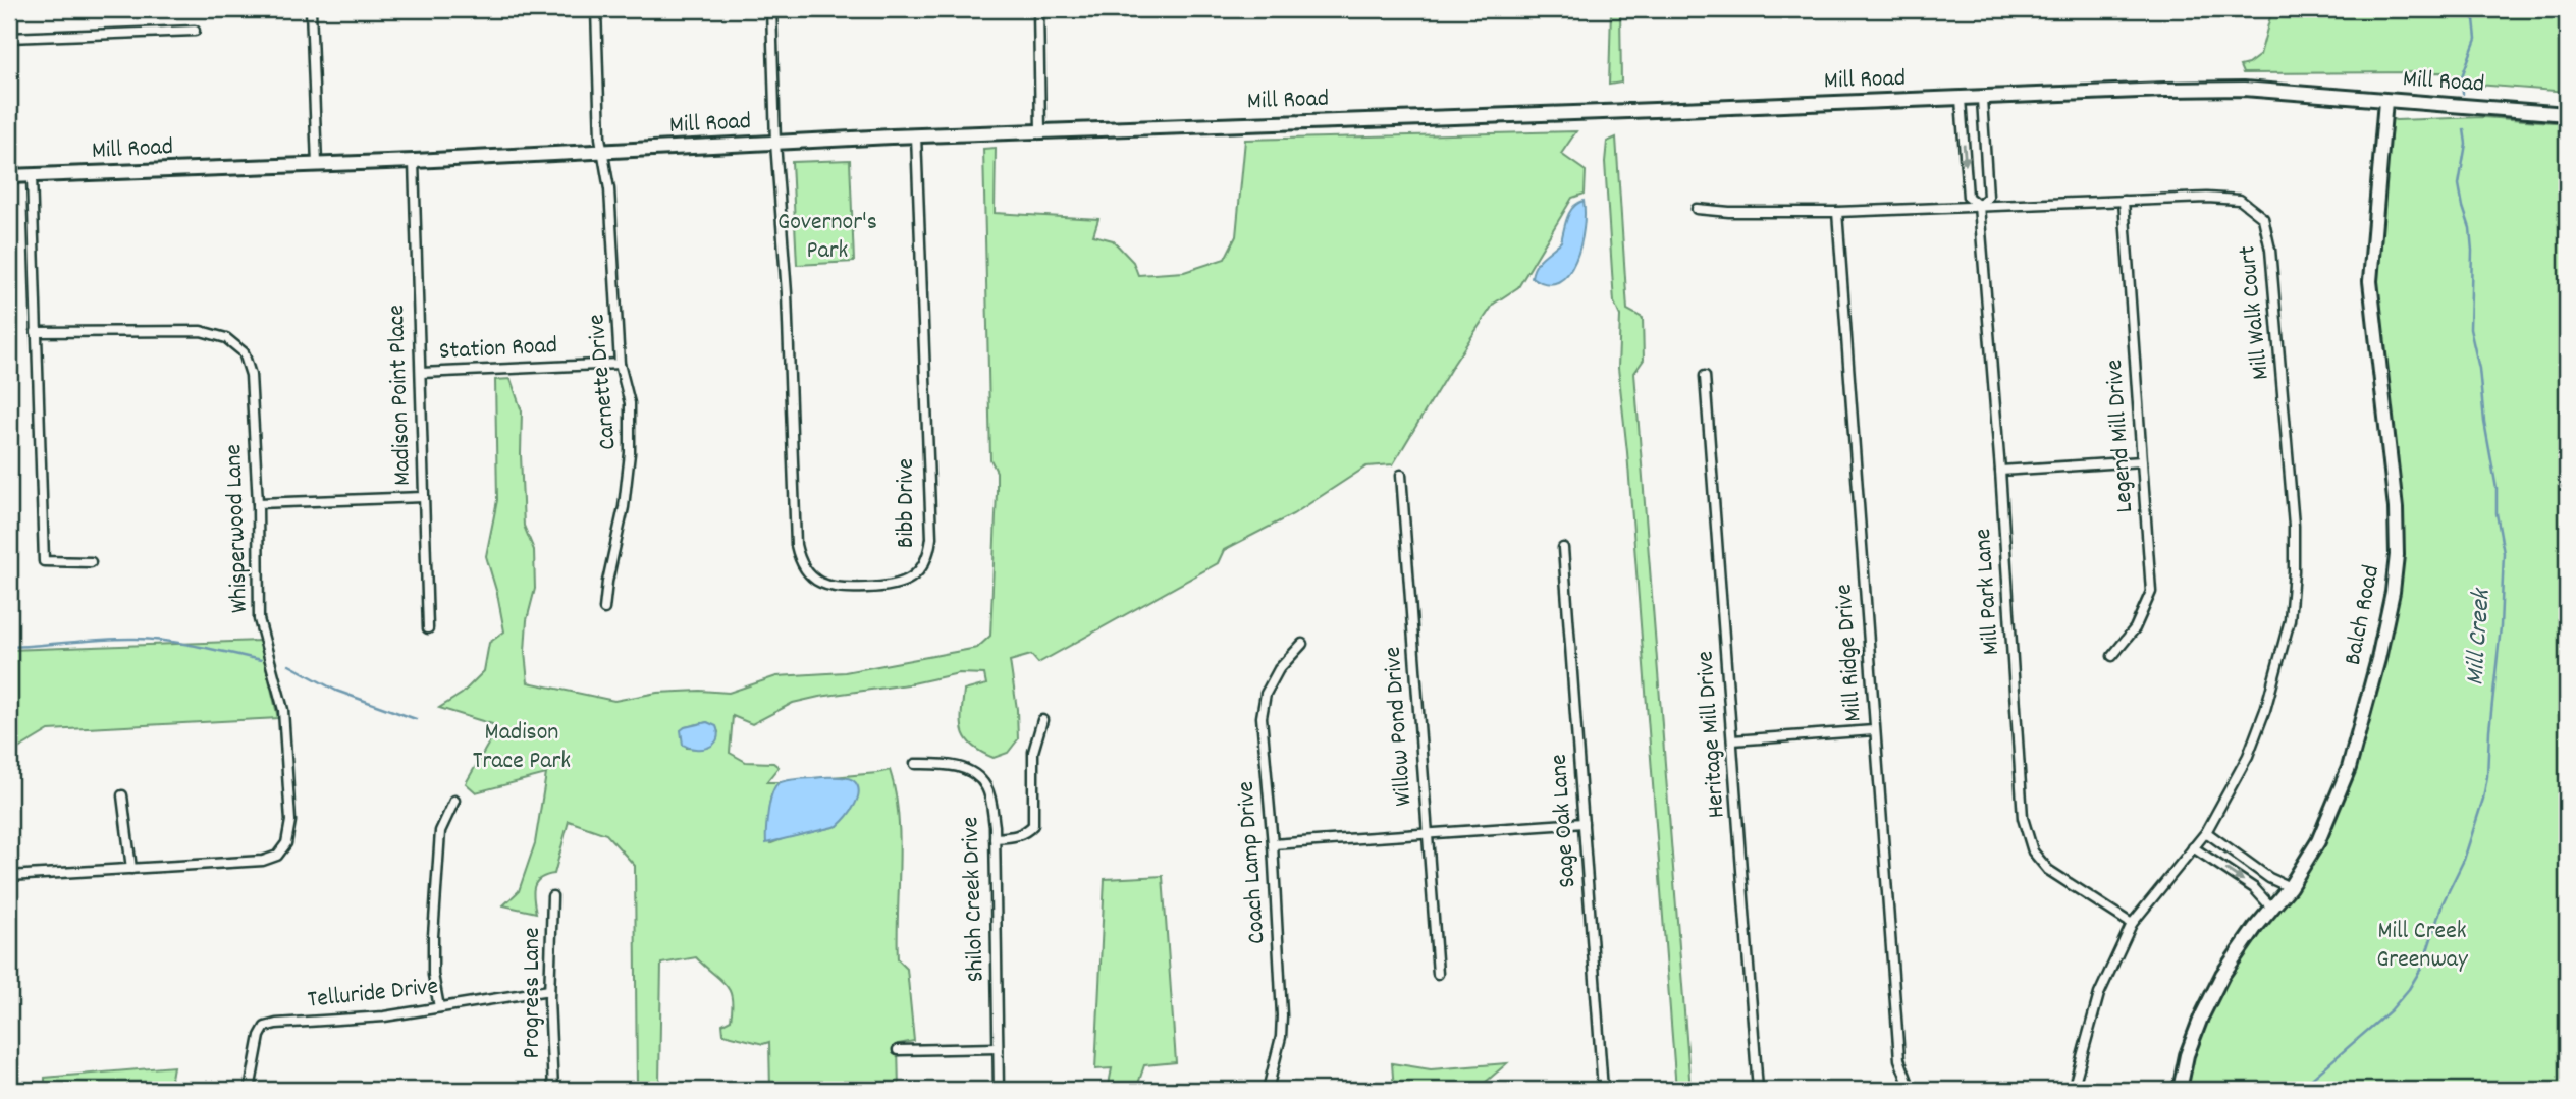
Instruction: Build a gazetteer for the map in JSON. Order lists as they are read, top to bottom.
{
  "streets": {
    "street": [
      "Mill Road",
      "Mill Walk Court",
      "Station Road",
      "Carnette Drive",
      "Madison Point Place",
      "Legend Mill Drive",
      "Bibb Drive",
      "Whisperwood Lane",
      "Mill Park Lane",
      "Balch Road",
      "Mill Ridge Drive",
      "Willow Pond Drive",
      "Heritage Mill Drive",
      "Sage Oak Lane",
      "Coach Lamp Drive",
      "Shiloh Creek Drive",
      "Progress Lane",
      "Telluride Drive"
    ]
  },
  "crossings": [
    ["Mill Road", "Carnette Drive"],
    ["Mill Road", "Madison Point Place"],
    ["Mill Road", "Bibb Drive"],
    ["Mill Road", "Mill Park Lane"],
    ["Mill Road", "Balch Road"],
    ["Mill Walk Court", "Legend Mill Drive"],
    ["Mill Walk Court", "Mill Park Lane"],
    ["Mill Walk Court", "Mill Ridge Drive"],
    ["Station Road", "Carnette Drive"],
    ["Station Road", "Madison Point Place"],
    ["Progress Lane", "Telluride Drive"]
  ],
  "water": ["Mill Creek"],
  "parks": ["Governor's Park", "Madison Trace Park", "Mill Creek Greenway"]
}
